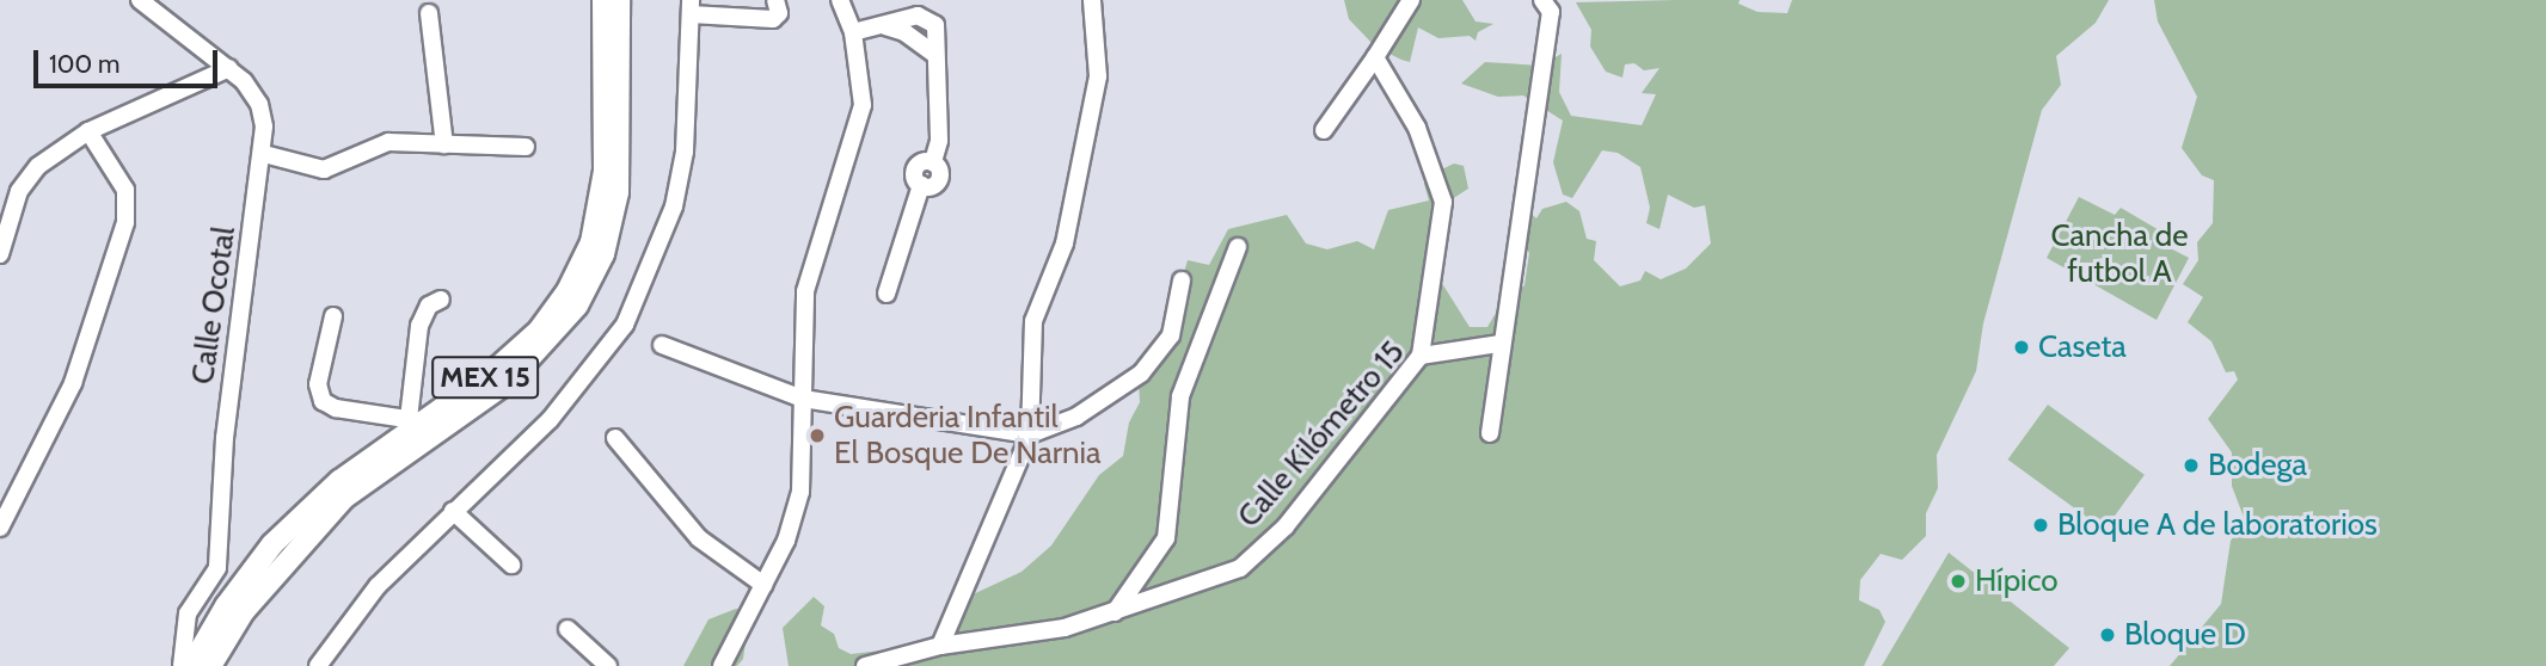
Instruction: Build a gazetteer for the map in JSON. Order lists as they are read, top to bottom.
{
  "streets": {
    "main road": ["MEX 15"],
    "street": ["Calle Ocotal", "Calle Kilómetro 15"]
  },
  "parks": ["Cancha de futbol A"],
  "places": [
    "Caseta",
    "Guarderia Infantil El Bosque De Narnia",
    "Bodega",
    "Bloque A de laboratorios",
    "Hípico",
    "Bloque D"
  ],
  "scale_bar": "100 m"
}
